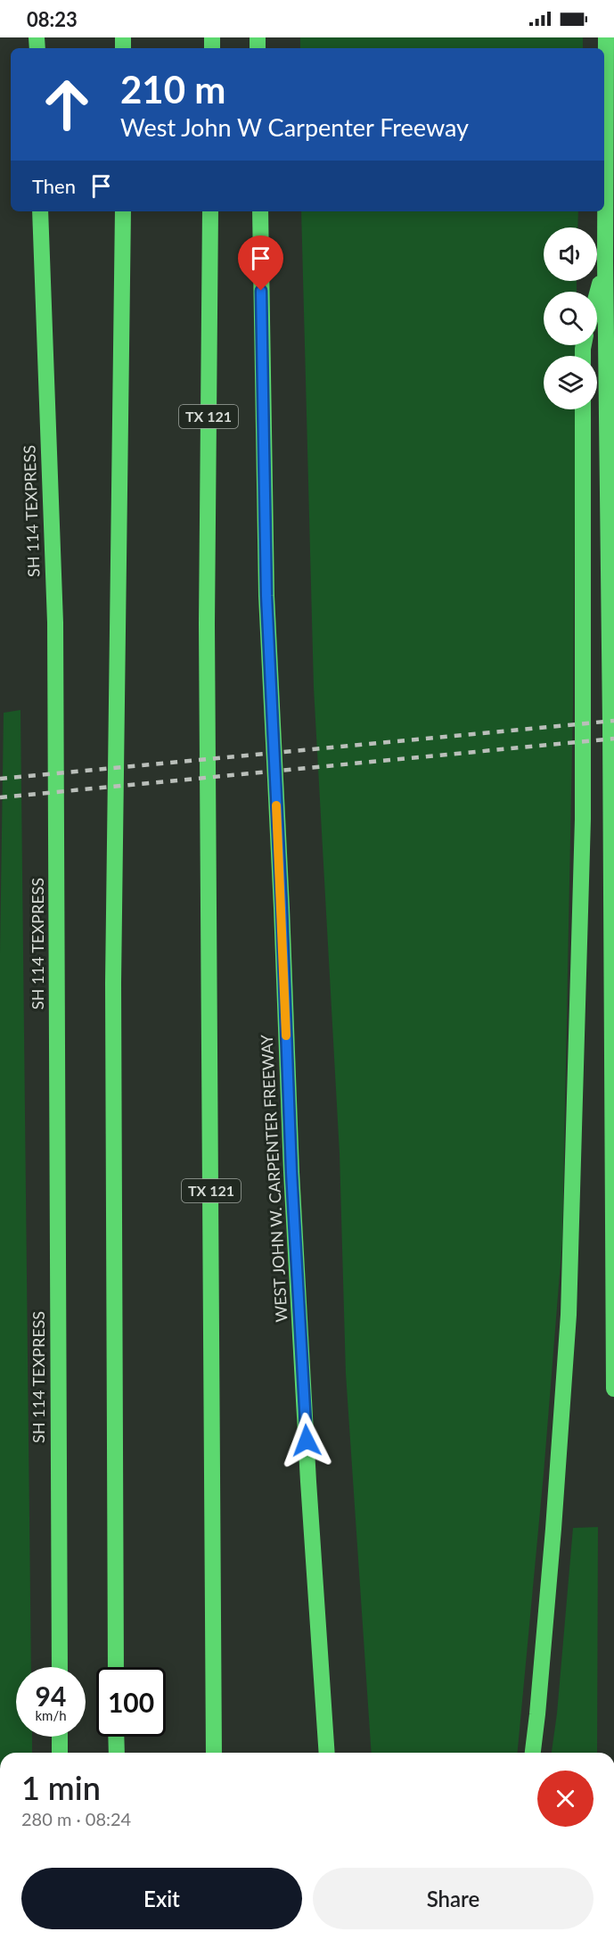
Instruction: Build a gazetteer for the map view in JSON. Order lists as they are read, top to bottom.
{
  "streets": {
    "highway": ["TX 121", "SH 114 TEXPRESS", "WEST JOHN W. CARPENTER FREEWAY"]
  },
  "page": {
    "status": "08:23",
    "turn": ["210 m", "West John W Carpenter Freeway"],
    "then": "Then",
    "speed": "94 km/h",
    "limit": "100",
    "heading": ["1 min", "280 m · 08:24"],
    "buttons": ["Exit", "Share"]
  }
}
